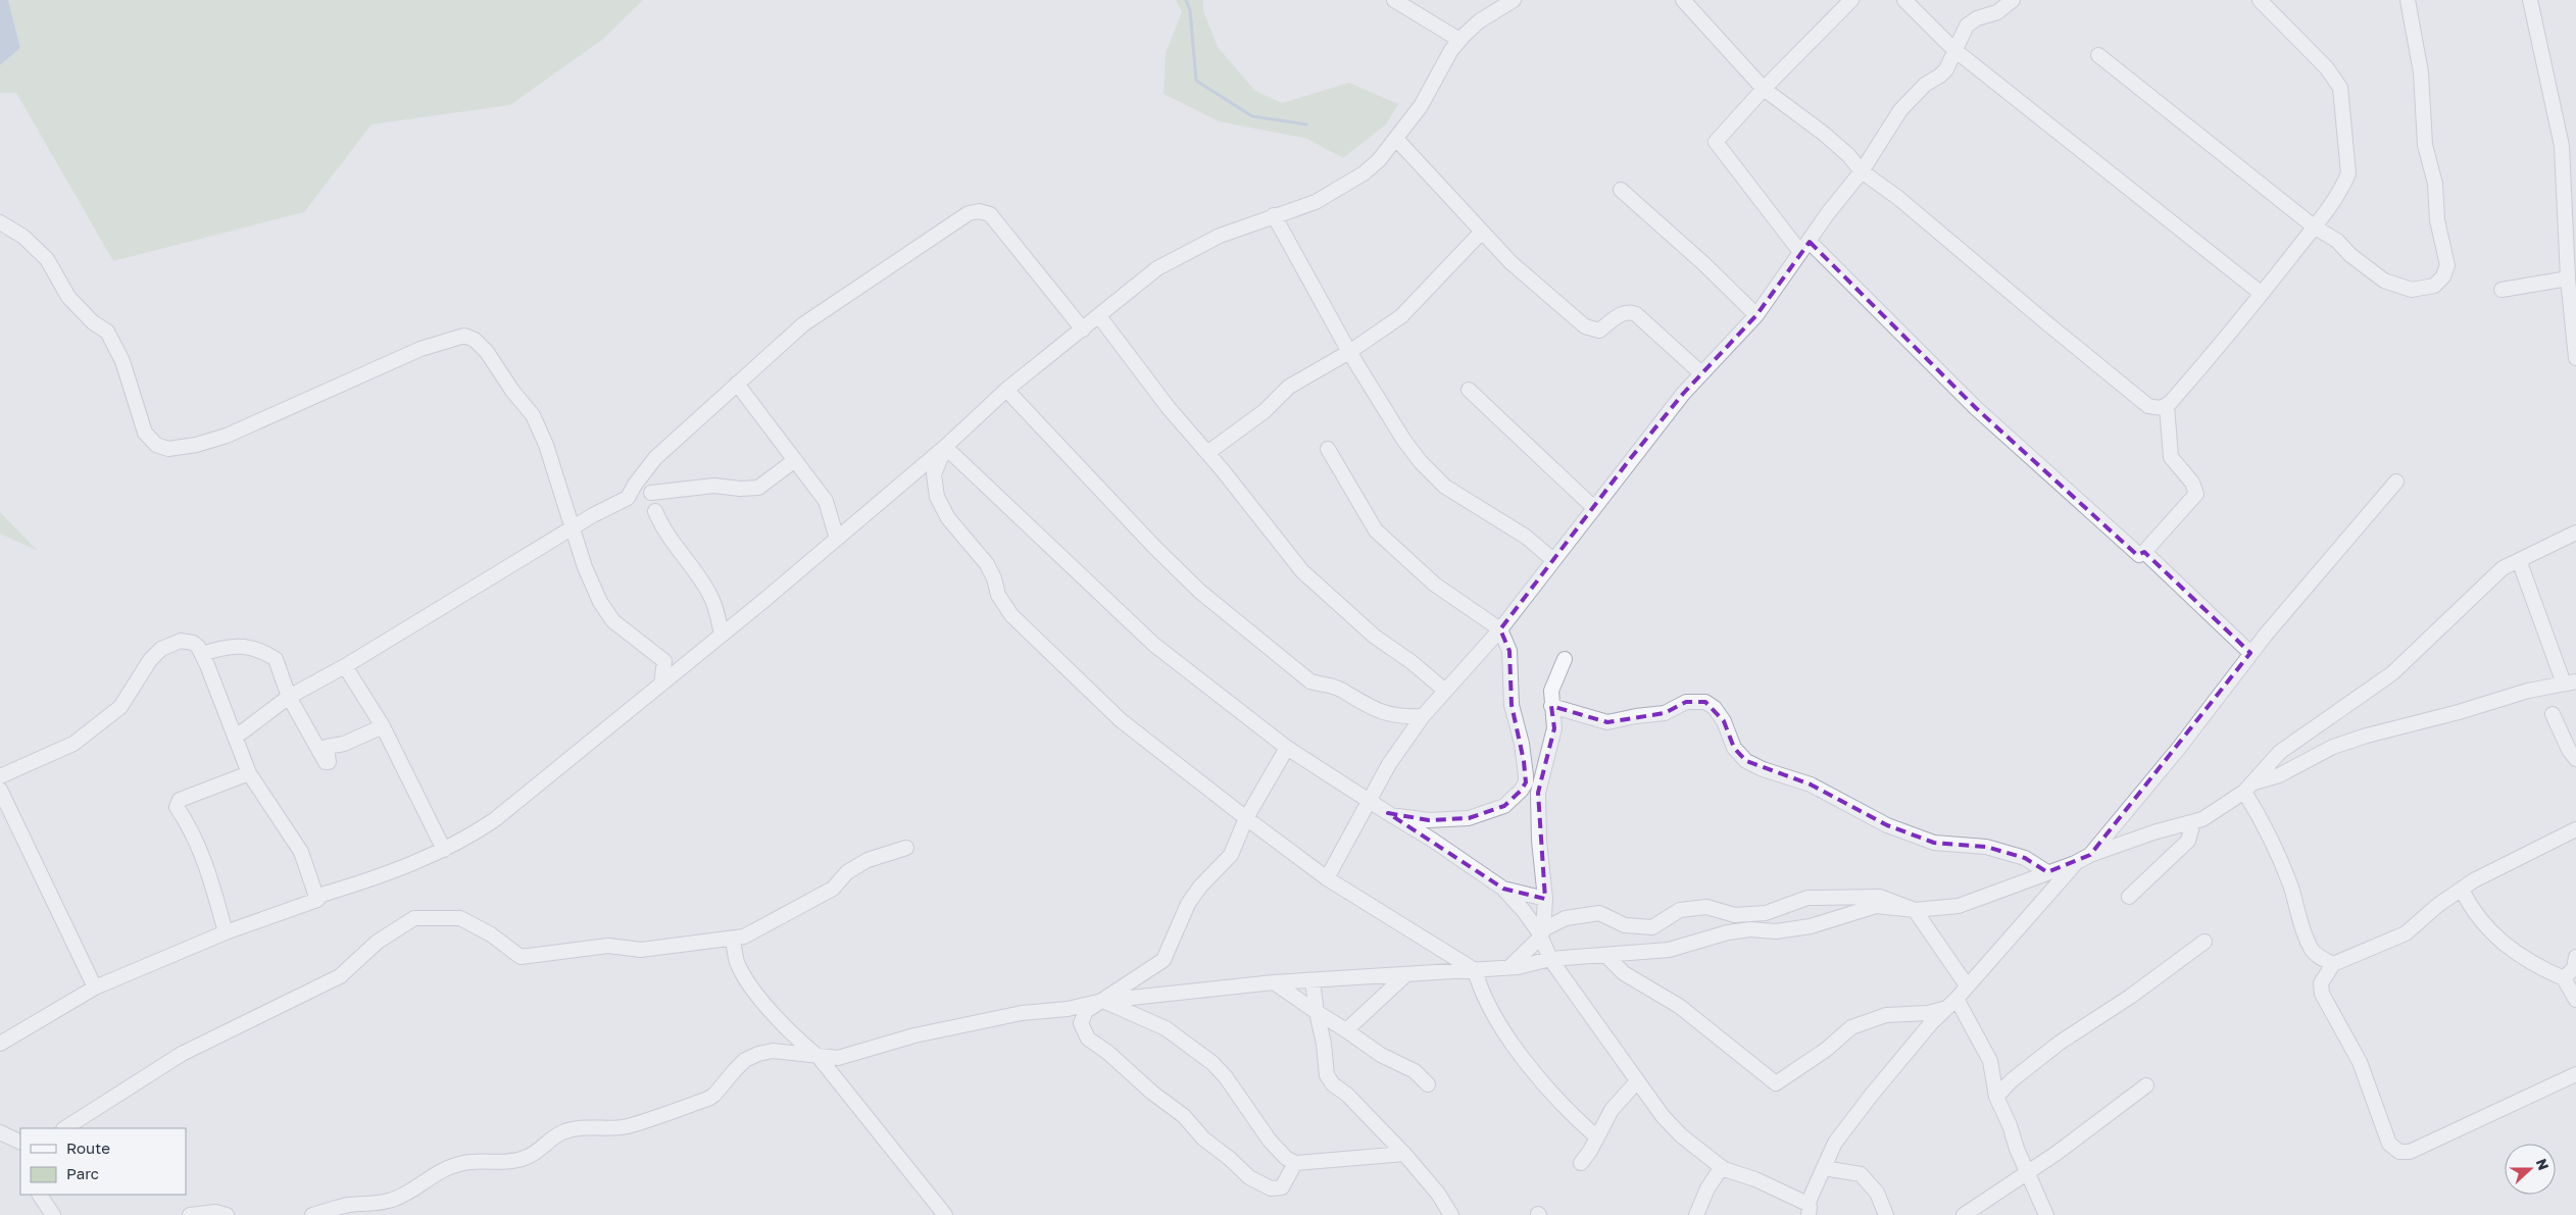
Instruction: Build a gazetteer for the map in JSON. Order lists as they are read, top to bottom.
{
  "legend": ["Route", "Parc"],
  "north": "right"
}
